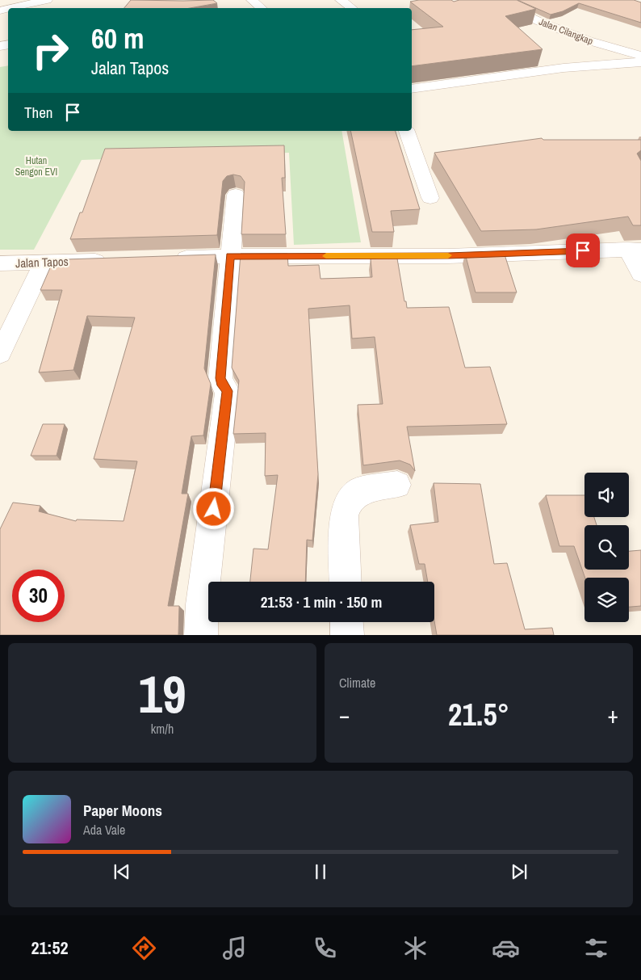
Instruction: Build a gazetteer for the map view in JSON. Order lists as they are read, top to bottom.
{
  "streets": {
    "street": ["Jalan Cilangkap", "Jalan Tapos"]
  },
  "parks": ["Hutan Sengon EVI"],
  "page": {
    "turn": ["60 m", "Jalan Tapos"],
    "then": "Then",
    "limit": "30",
    "trip": "21:53 · 1 min · 150 m",
    "tile": [
      ["19", "km/h"],
      "Climate"
    ],
    "heat": ["−", "21.5°", "+"],
    "song": ["Paper Moons", "Ada Vale"],
    "tabs": "21:52"
  }
}
